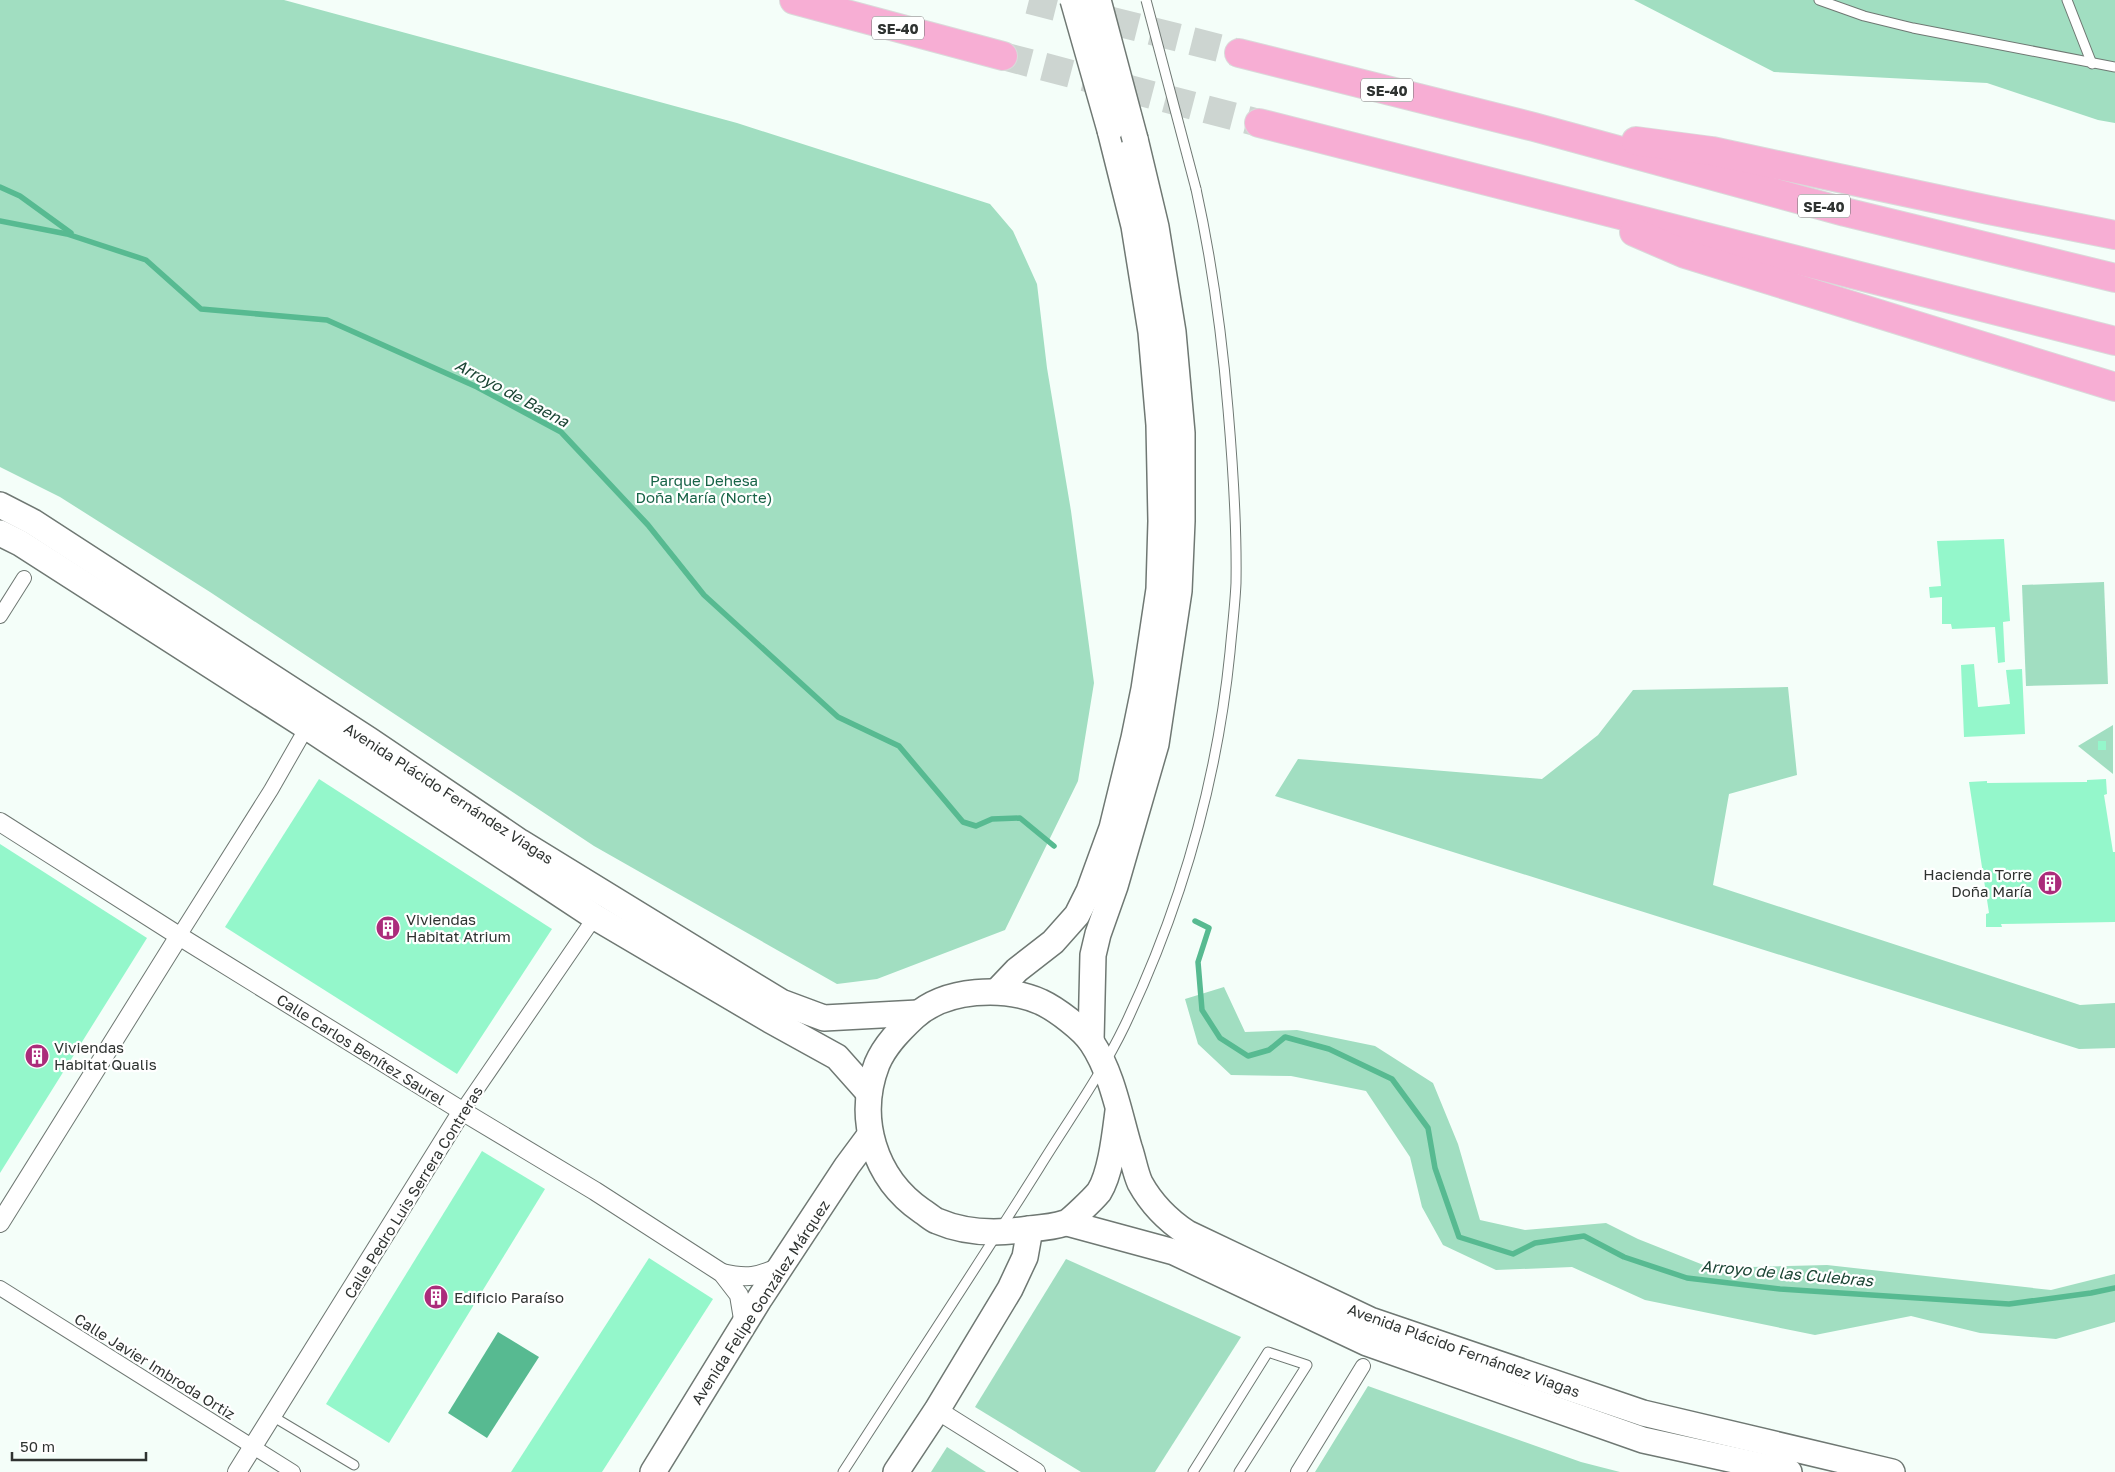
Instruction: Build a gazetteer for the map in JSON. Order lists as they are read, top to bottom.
{
  "streets": {
    "highway": ["SE-40"],
    "main road": ["Avenida Plácido Fernández Viagas", "Avenida Felipe González Márquez"],
    "street": ["Calle Carlos Benítez Saurel", "Calle Pedro Luis Serrera Contreras", "Calle Javier Imbroda Ortiz"]
  },
  "crossings": [
    ["Avenida Plácido Fernández Viagas", "Calle Pedro Luis Serrera Contreras"],
    ["Calle Carlos Benítez Saurel", "Calle Pedro Luis Serrera Contreras"],
    ["Calle Carlos Benítez Saurel", "Avenida Felipe González Márquez"],
    ["Calle Pedro Luis Serrera Contreras", "Calle Javier Imbroda Ortiz"]
  ],
  "water": ["Arroyo de Baena", "Arroyo de las Culebras"],
  "parks": ["Parque Dehesa Doña María (Norte)"],
  "places": {
    "building": [
      "Hacienda Torre Doña María",
      "Viviendas Habitat Atrium",
      "Viviendas Habitat Qualis",
      "Edificio Paraíso"
    ]
  },
  "scale_bar": "50 m"
}
